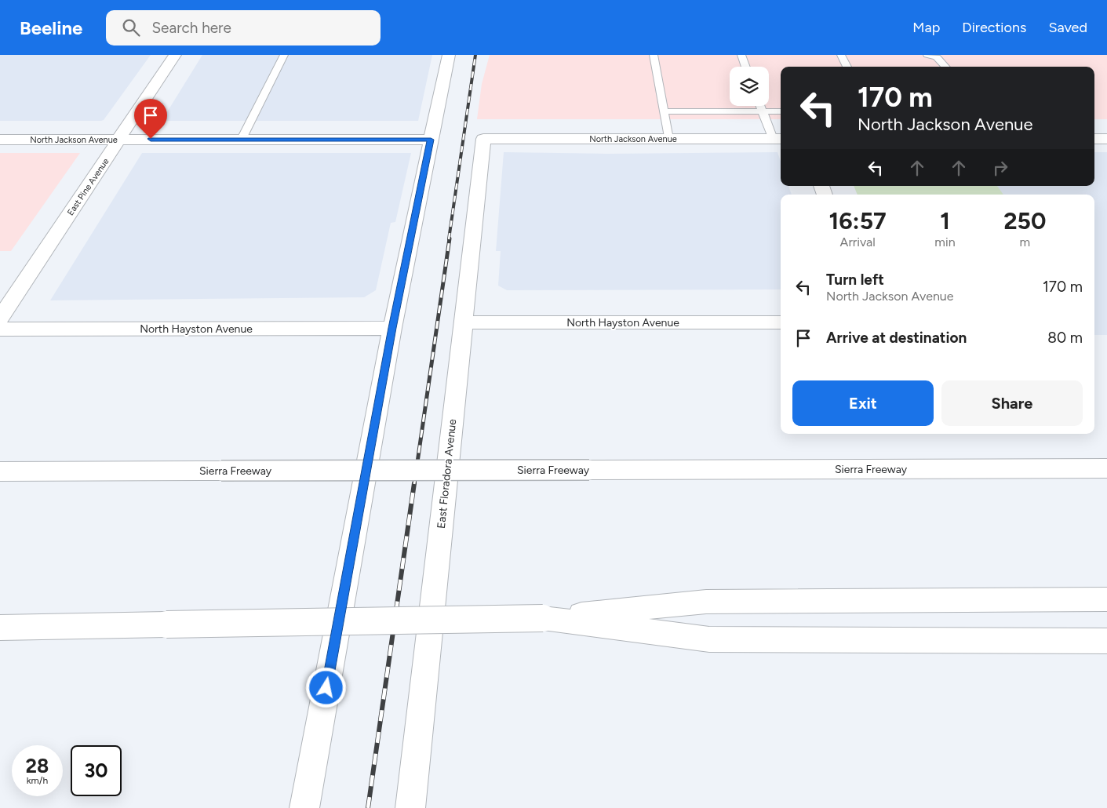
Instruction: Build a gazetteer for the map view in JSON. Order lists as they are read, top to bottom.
{
  "streets": {
    "main road": [
      "North Jackson Avenue",
      "East Pine Avenue",
      "North Hayston Avenue",
      "Sierra Freeway",
      "East Floradora Avenue"
    ]
  },
  "crossings": [
    ["North Jackson Avenue", "East Pine Avenue"],
    ["North Jackson Avenue", "East Floradora Avenue"],
    ["North Hayston Avenue", "East Floradora Avenue"]
  ],
  "page": {
    "header": "Beeline",
    "search": "Search here",
    "nav": ["Map", "Directions", "Saved"],
    "turn": ["170 m", "North Jackson Avenue"],
    "eta": [
      "16:57",
      "Arrival",
      "1",
      "min",
      "250",
      "m"
    ],
    "list": [
      {
        "name": "Turn left",
        "note": "North Jackson Avenue",
        "value": "170 m"
      },
      {
        "name": "Arrive at destination",
        "value": "80 m"
      }
    ],
    "buttons": ["Exit", "Share"],
    "speed": "28 km/h",
    "limit": "30"
  }
}
